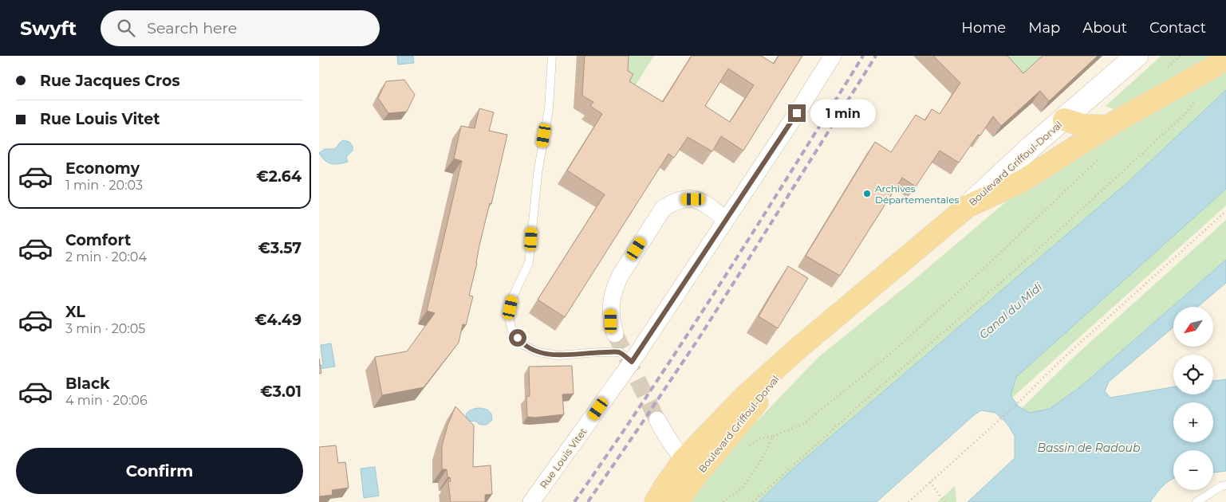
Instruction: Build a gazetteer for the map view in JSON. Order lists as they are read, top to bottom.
{
  "streets": {
    "main road": ["Boulevard Griffoul-Dorval"],
    "street": ["Rue Louis Vitet"]
  },
  "water": ["Canal du Midi", "Bassin de Radoub"],
  "places": ["Archives Départementales"],
  "north": "bottom left",
  "page": {
    "header": "Swyft",
    "search": "Search here",
    "nav": [
      "Home",
      "Map",
      "About",
      "Contact"
    ],
    "banner": ["Rue Jacques Cros", "Rue Louis Vitet"],
    "bubble": "1 min",
    "list": [
      {
        "name": "Economy",
        "note": "1 min · 20:03",
        "value": "€2.64"
      },
      {
        "name": "Comfort",
        "note": "2 min · 20:04",
        "value": "€3.57"
      },
      {
        "name": "XL",
        "note": "3 min · 20:05",
        "value": "€4.49"
      },
      {
        "name": "Black",
        "note": "4 min · 20:06",
        "value": "€3.01"
      }
    ],
    "map_buttons": ["+", "−"],
    "buttons": "Confirm"
  }
}
